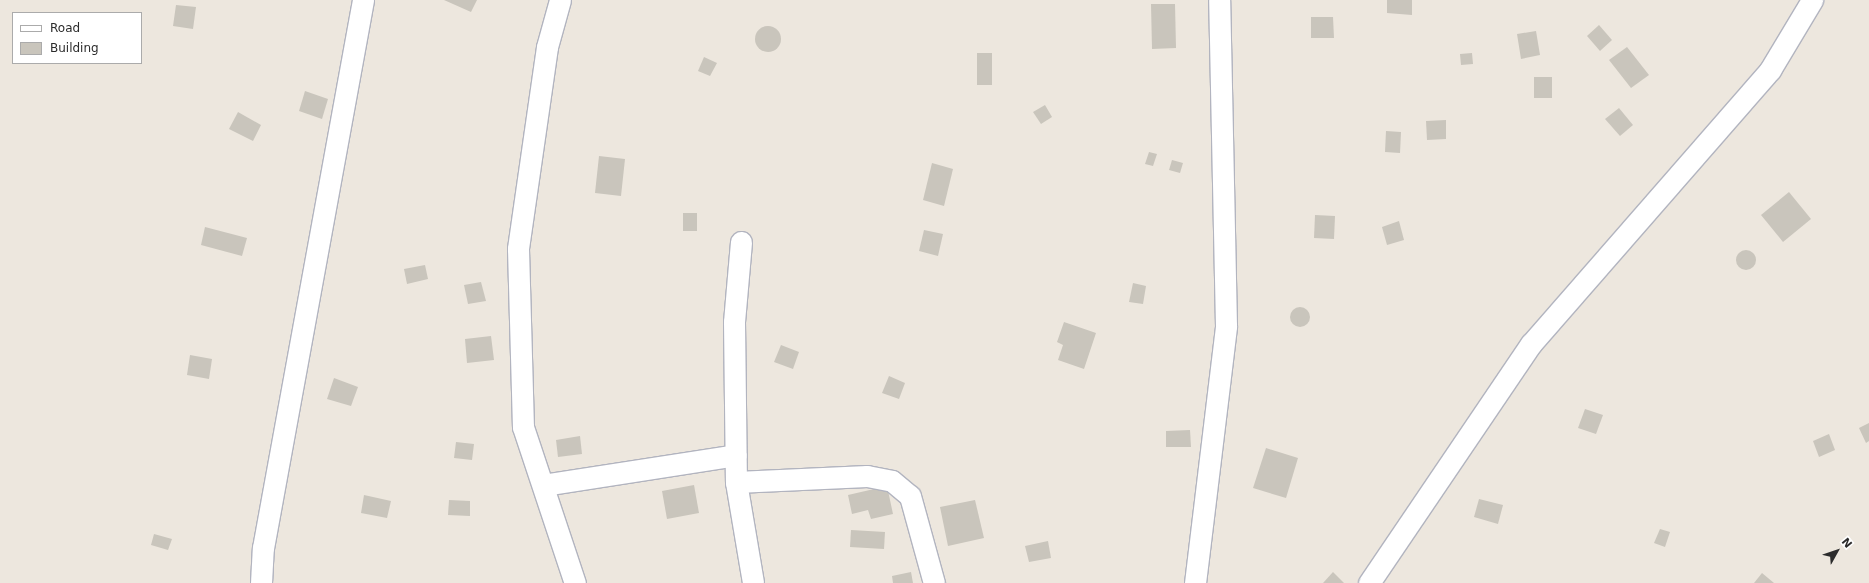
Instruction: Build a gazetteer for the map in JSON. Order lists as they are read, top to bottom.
{
  "legend": ["Road", "Building"],
  "north": "top right"
}
